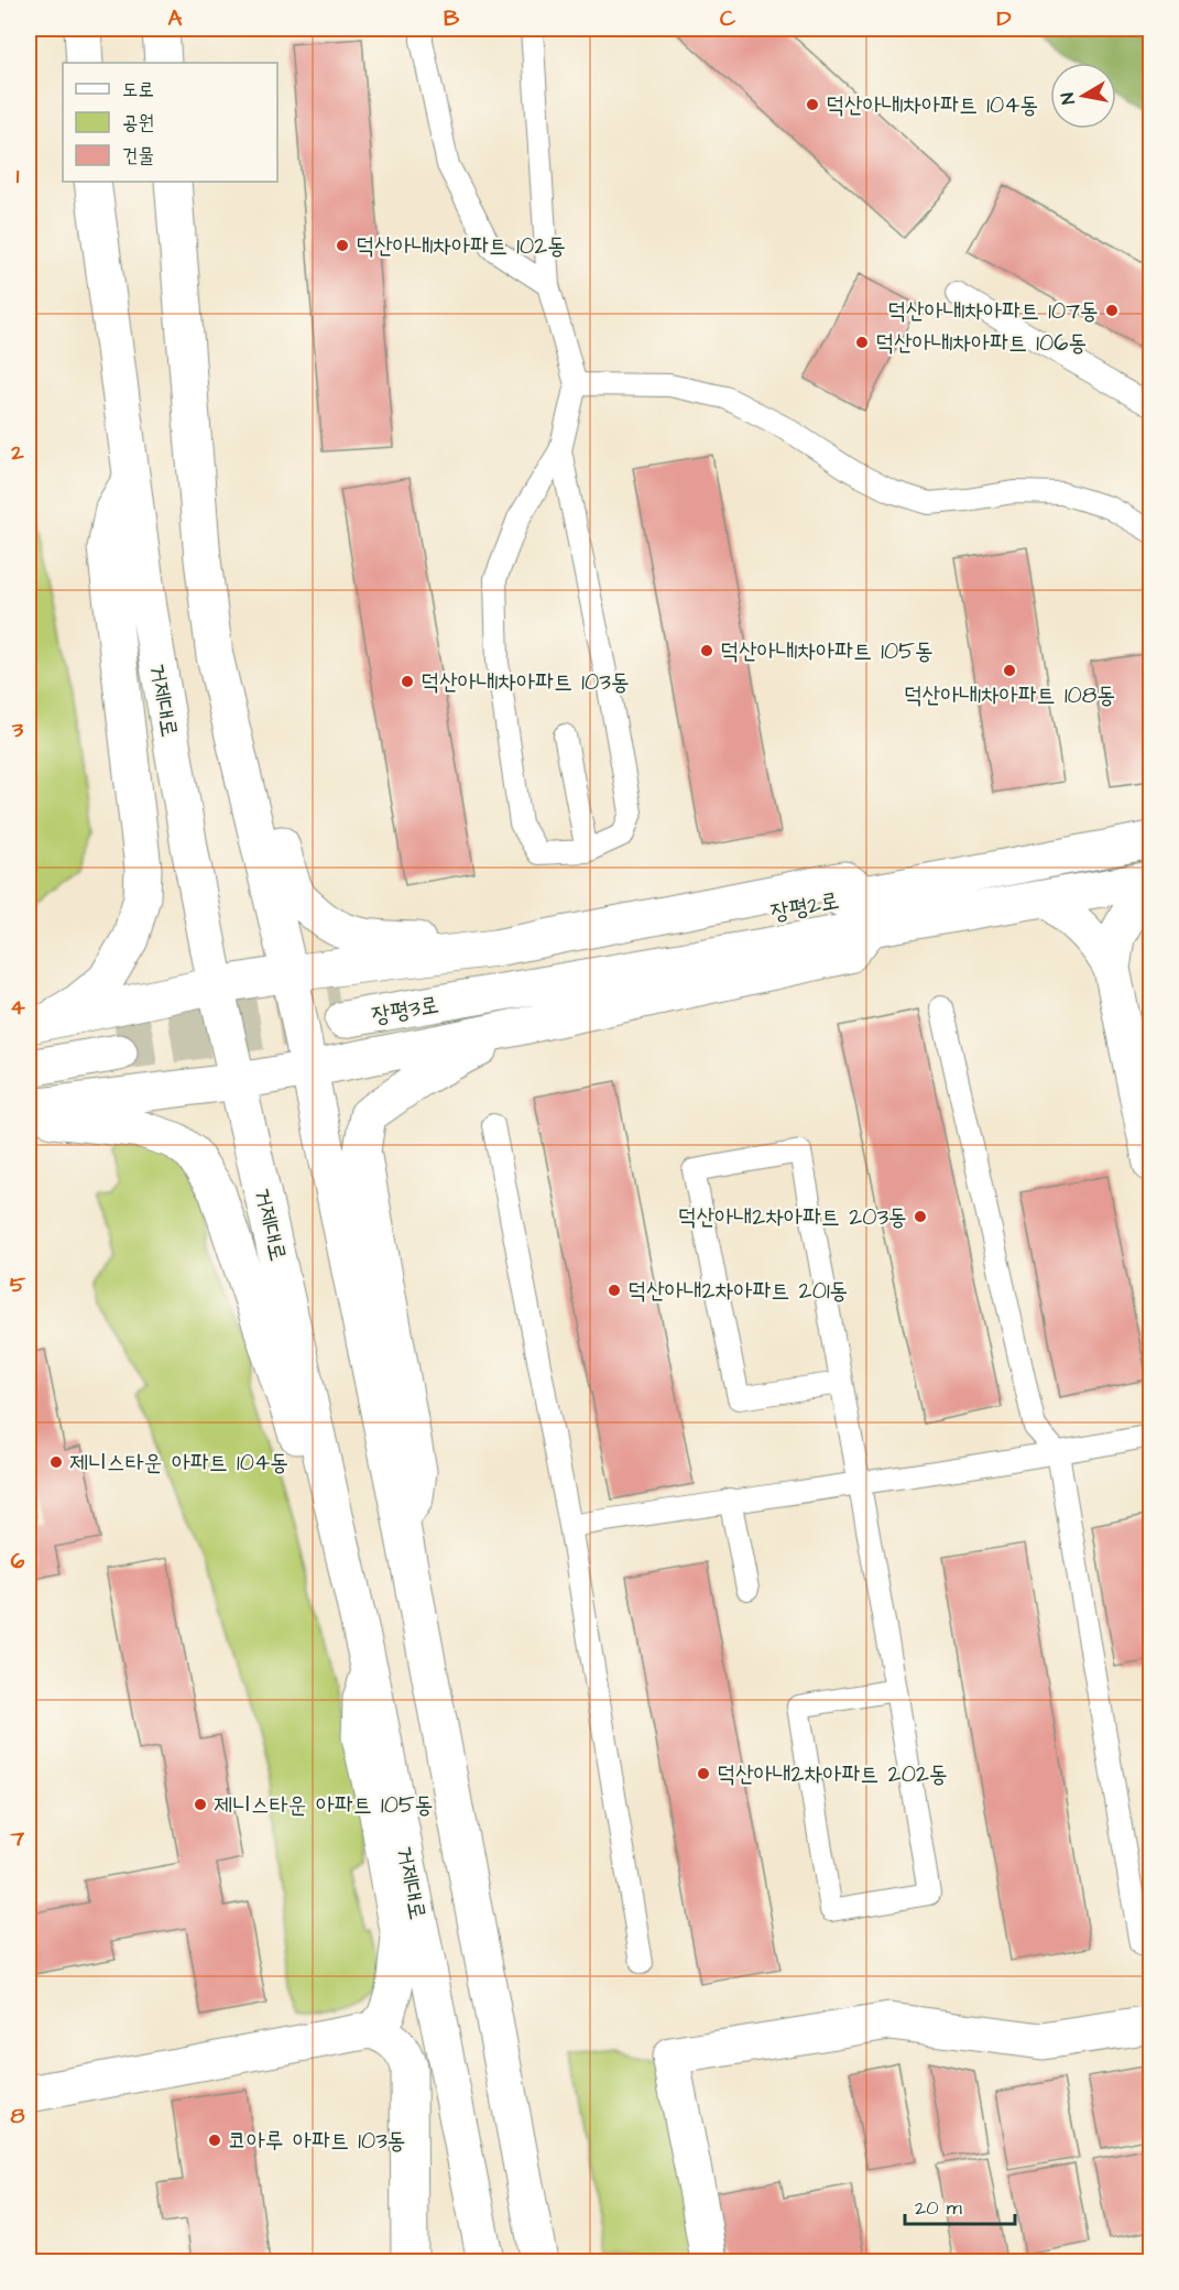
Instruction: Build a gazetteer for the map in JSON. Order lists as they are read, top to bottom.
{
  "streets": {
    "main road": ["거제대로", "장평2로", "장평3로"]
  },
  "crossings": [
    ["장평2로", "장평3로"]
  ],
  "places": [
    "덕산아내1차아파트 104동",
    "덕산아내1차아파트 102동",
    "덕산아내1차아파트 107동",
    "덕산아내1차아파트 106동",
    "덕산아내1차아파트 105동",
    "덕산아내1차아파트 108동",
    "덕산아내1차아파트 103동",
    "덕산아내2차아파트 203동",
    "덕산아내2차아파트 201동",
    "제니스타운 아파트 104동",
    "덕산아내2차아파트 202동",
    "제니스타운 아파트 105동",
    "코아루 아파트 103동"
  ],
  "legend": ["도로", "공원", "건물"],
  "scale_bar": "20 m",
  "north": "left",
  "grid": {
    "columns": [
      "A",
      "B",
      "C",
      "D"
    ],
    "rows": [
      "1",
      "2",
      "3",
      "4",
      "5",
      "6",
      "7",
      "8"
    ]
  }
}
